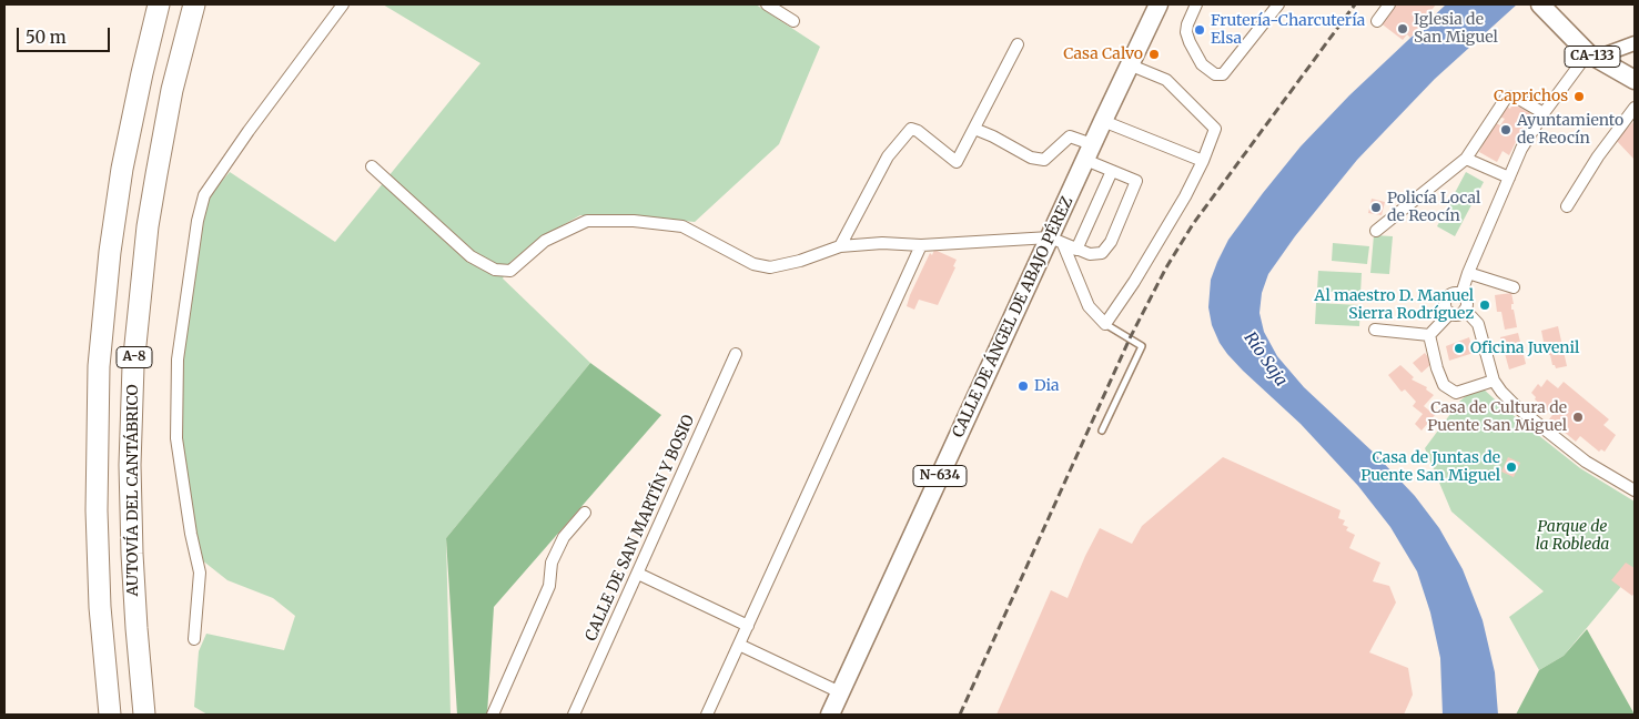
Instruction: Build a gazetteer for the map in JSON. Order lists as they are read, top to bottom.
{
  "streets": {
    "highway": ["A-8", "AUTOVÍA DEL CANTÁBRICO"],
    "main road": ["CA-133", "CALLE DE ÁNGEL DE ABAJO PÉREZ", "N-634"],
    "street": ["CALLE DE SAN MARTÍN Y BOSIO"]
  },
  "water": ["Río Saja"],
  "parks": ["Parque de la Robleda"],
  "places": [
    "Iglesia de San Miguel",
    "Frutería-Charcutería Elsa",
    "Casa Calvo",
    "Caprichos",
    "Ayuntamiento de Reocín",
    "Policía Local de Reocín",
    "Al maestro D. Manuel Sierra Rodríguez",
    "Oficina Juvenil",
    "Dia",
    "Casa de Cultura de Puente San Miguel",
    "Casa de Juntas de Puente San Miguel"
  ],
  "scale_bar": "50 m"
}
